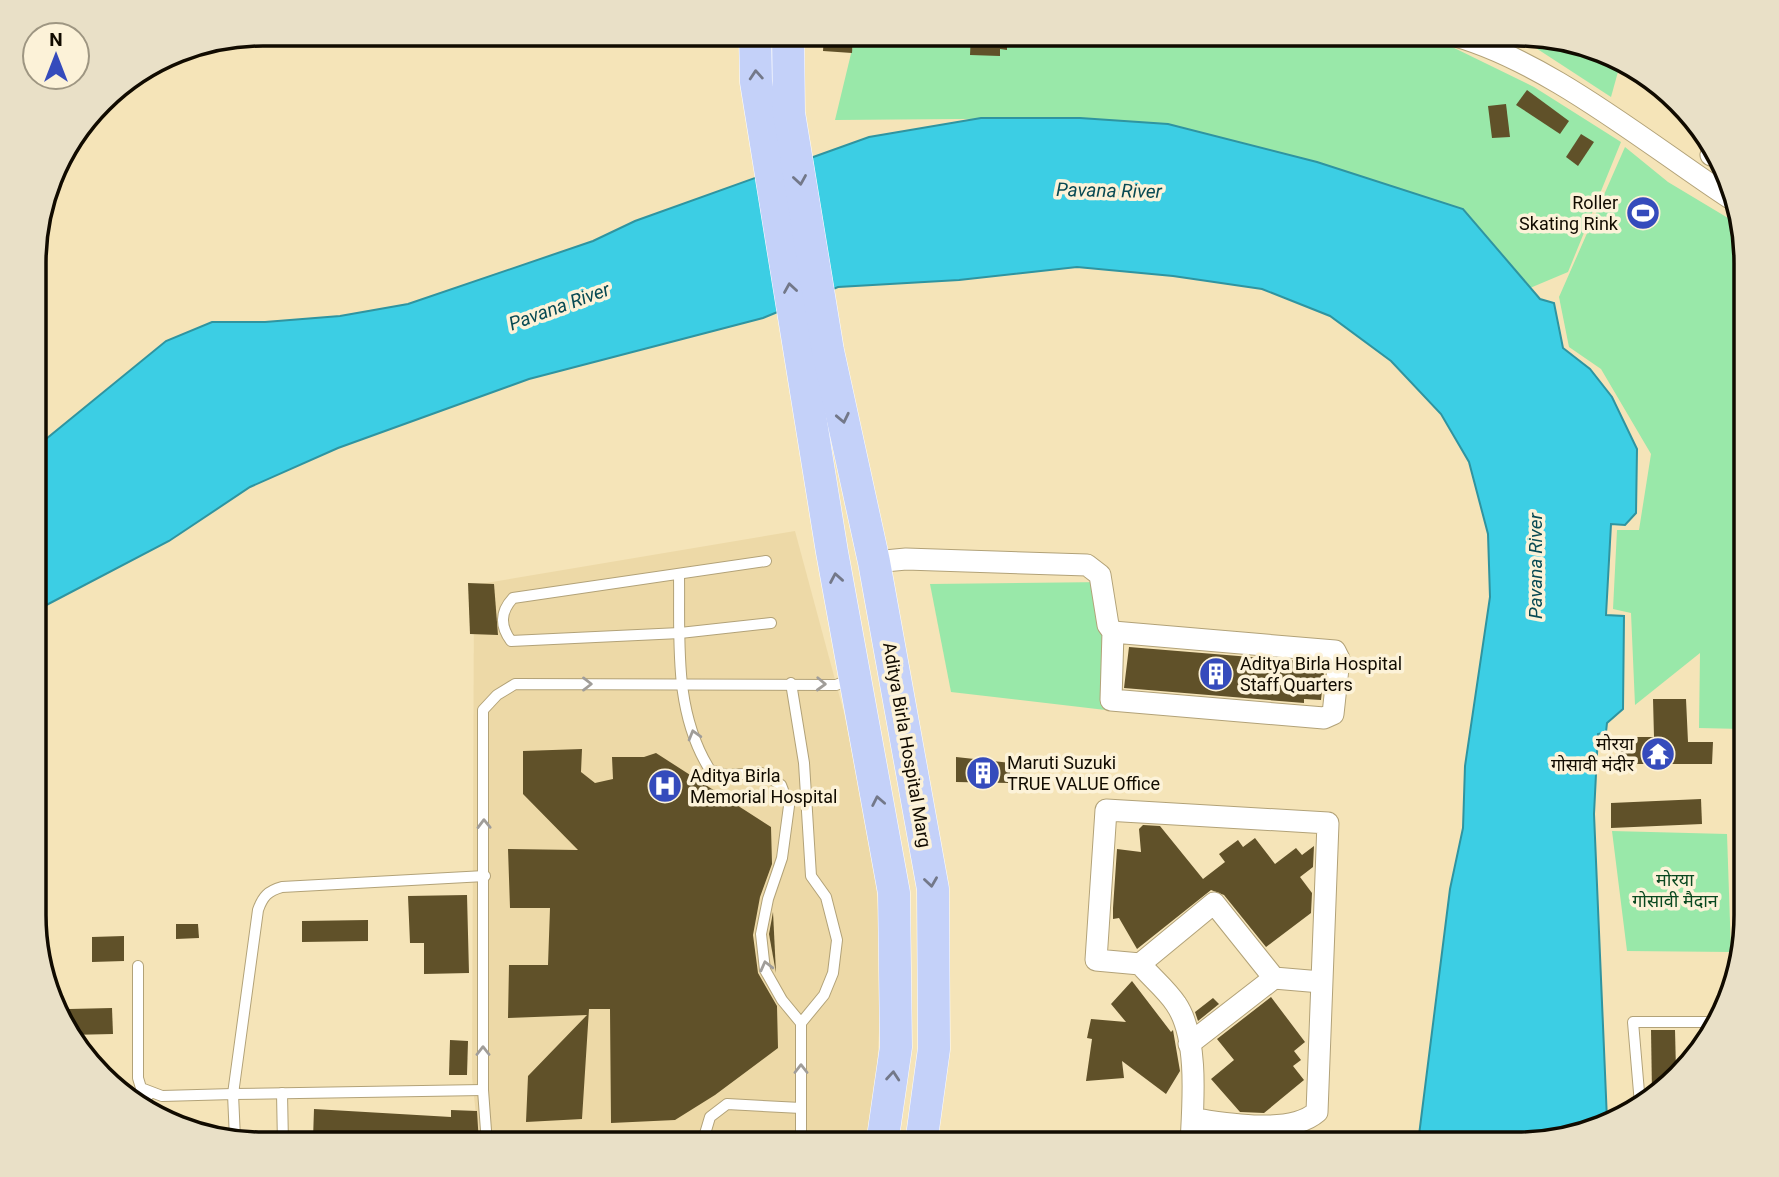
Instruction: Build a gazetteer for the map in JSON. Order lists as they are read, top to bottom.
{
  "streets": {
    "main road": ["Aditya Birla Hospital Marg"]
  },
  "water": ["Pavana River"],
  "parks": ["मोरया गोसावी मैदान"],
  "places": {
    "sports": ["Roller Skating Rink"],
    "building": ["Aditya Birla Hospital Staff Quarters", "Maruti Suzuki TRUE VALUE Office"],
    "temple": ["मोरया गोसावी मंदीर"],
    "hospital": ["Aditya Birla Memorial Hospital"]
  },
  "north": "top"
}
